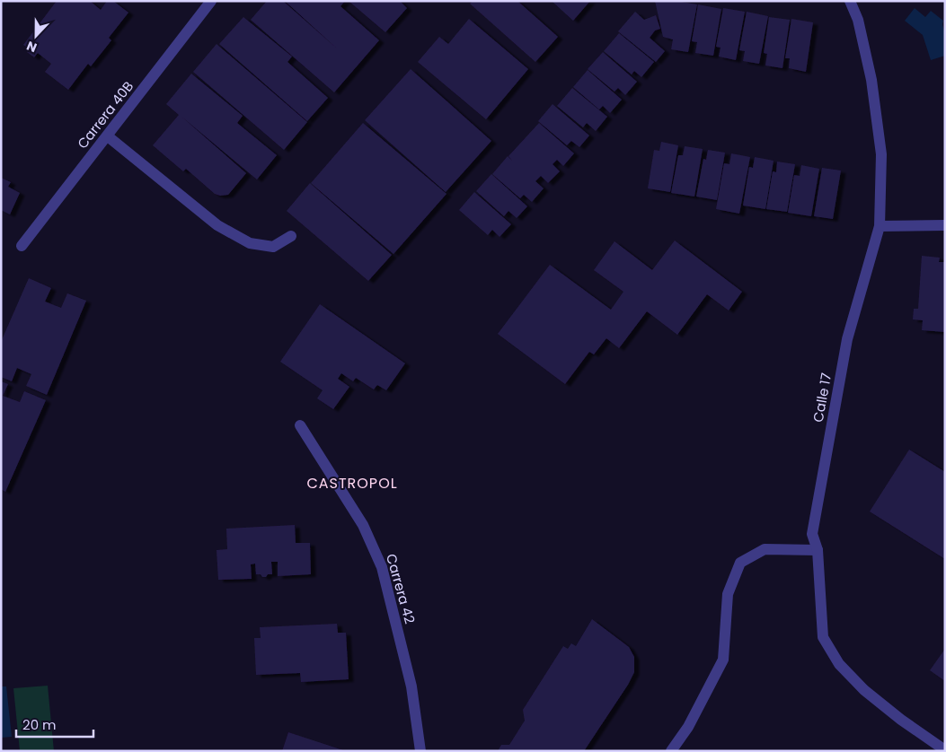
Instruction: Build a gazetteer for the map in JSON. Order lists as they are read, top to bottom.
{
  "streets": {
    "street": ["Carrera 40B", "Calle 17", "Carrera 42"]
  },
  "districts": ["CASTROPOL"],
  "scale_bar": "20 m",
  "north": "bottom"
}
